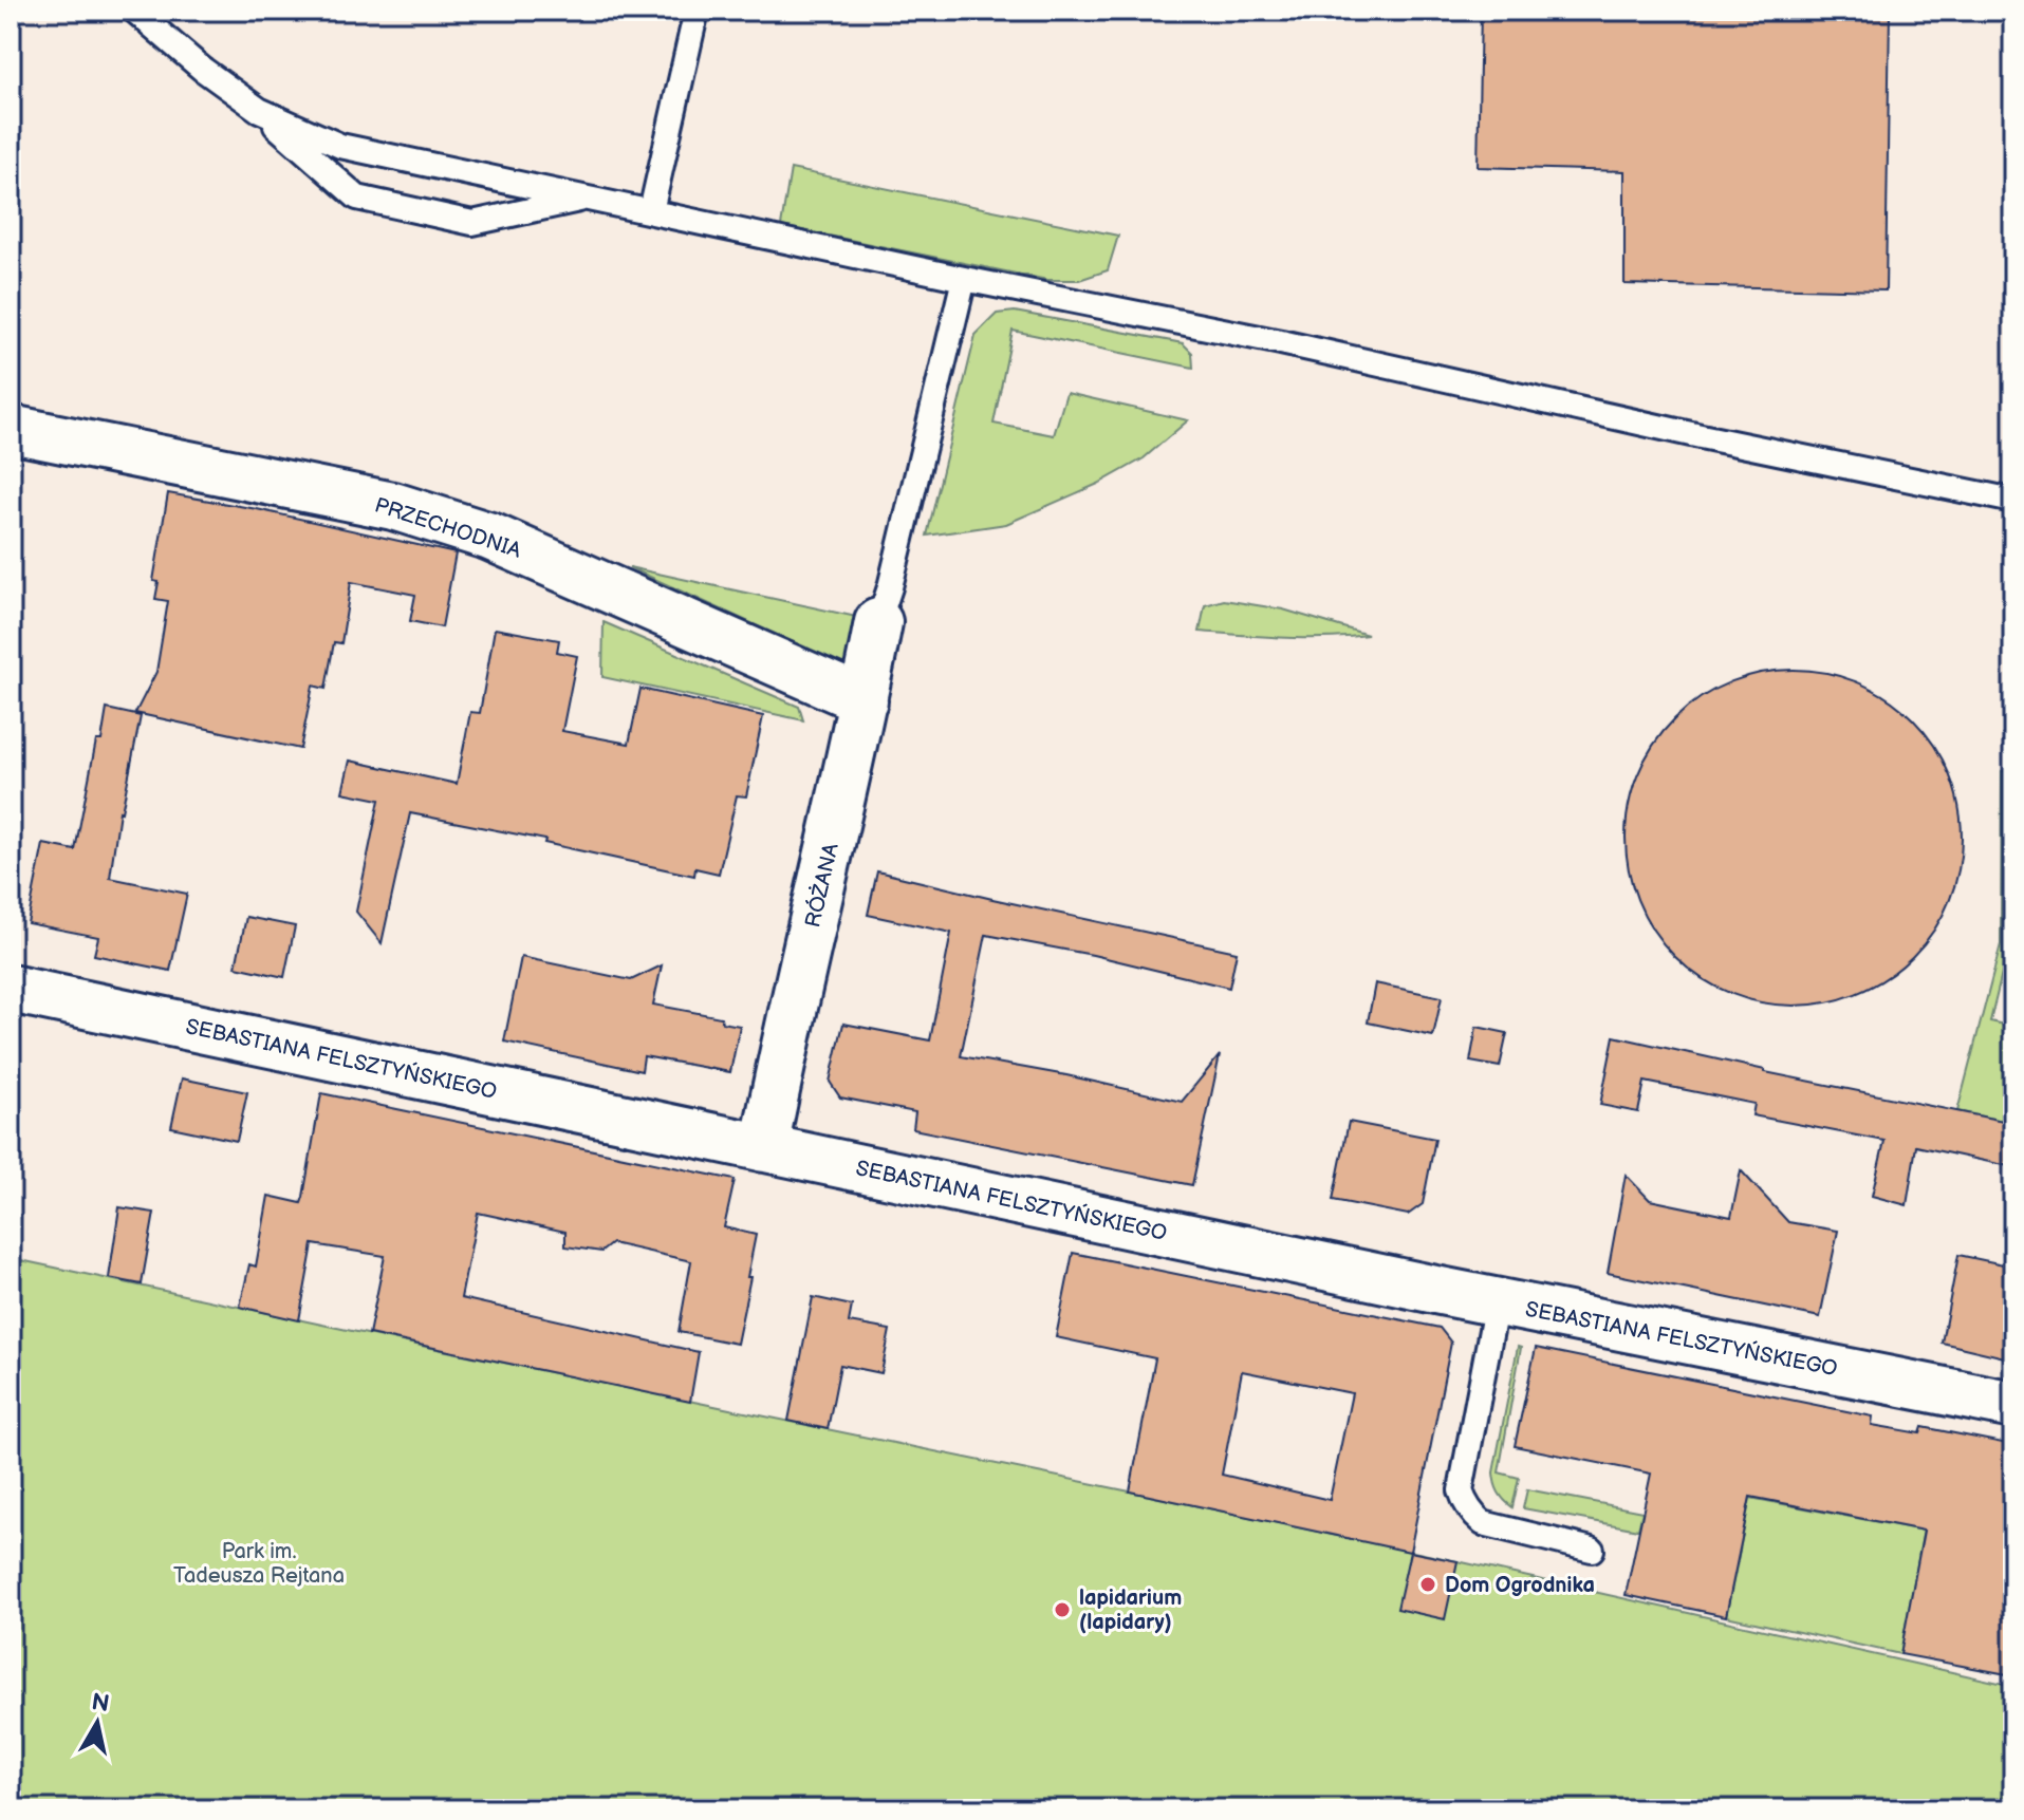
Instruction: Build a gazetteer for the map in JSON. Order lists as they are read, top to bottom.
{
  "streets": {
    "street": ["PRZECHODNIA", "RÓŻANA", "SEBASTIANA FELSZTYŃSKIEGO"]
  },
  "crossings": [
    ["PRZECHODNIA", "RÓŻANA"],
    ["RÓŻANA", "SEBASTIANA FELSZTYŃSKIEGO"]
  ],
  "parks": ["Park im. Tadeusza Rejtana"],
  "places": ["Dom Ogrodnika", "lapidarium (lapidary)"],
  "north": "top"
}
